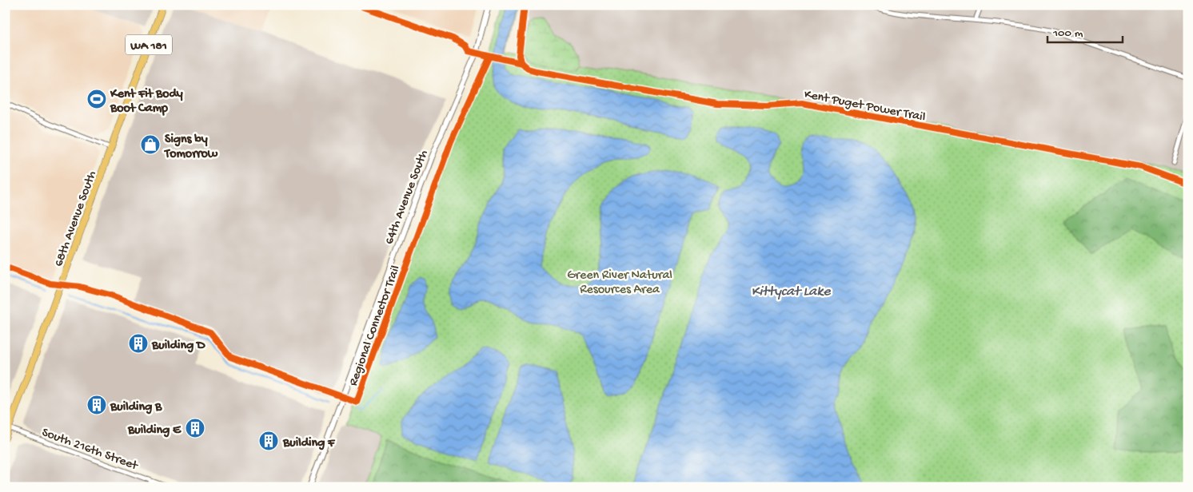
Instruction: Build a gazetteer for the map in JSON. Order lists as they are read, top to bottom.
{
  "streets": {
    "main road": ["WA 181", "68th Avenue South"],
    "street": ["64th Avenue South", "South 216th Street"],
    "cycle path": ["Kent Puget Power Trail", "Regional Connector Trail"]
  },
  "crossings": [
    ["68th Avenue South", "South 216th Street"]
  ],
  "water": ["Kittycat Lake"],
  "parks": ["Green River Natural Resources Area"],
  "places": {
    "sports": ["Kent Fit Body Boot Camp"],
    "shop": ["Signs by Tomorrow"],
    "building": [
      "Building D",
      "Building B",
      "Building E",
      "Building F"
    ]
  },
  "scale_bar": "100 m"
}
